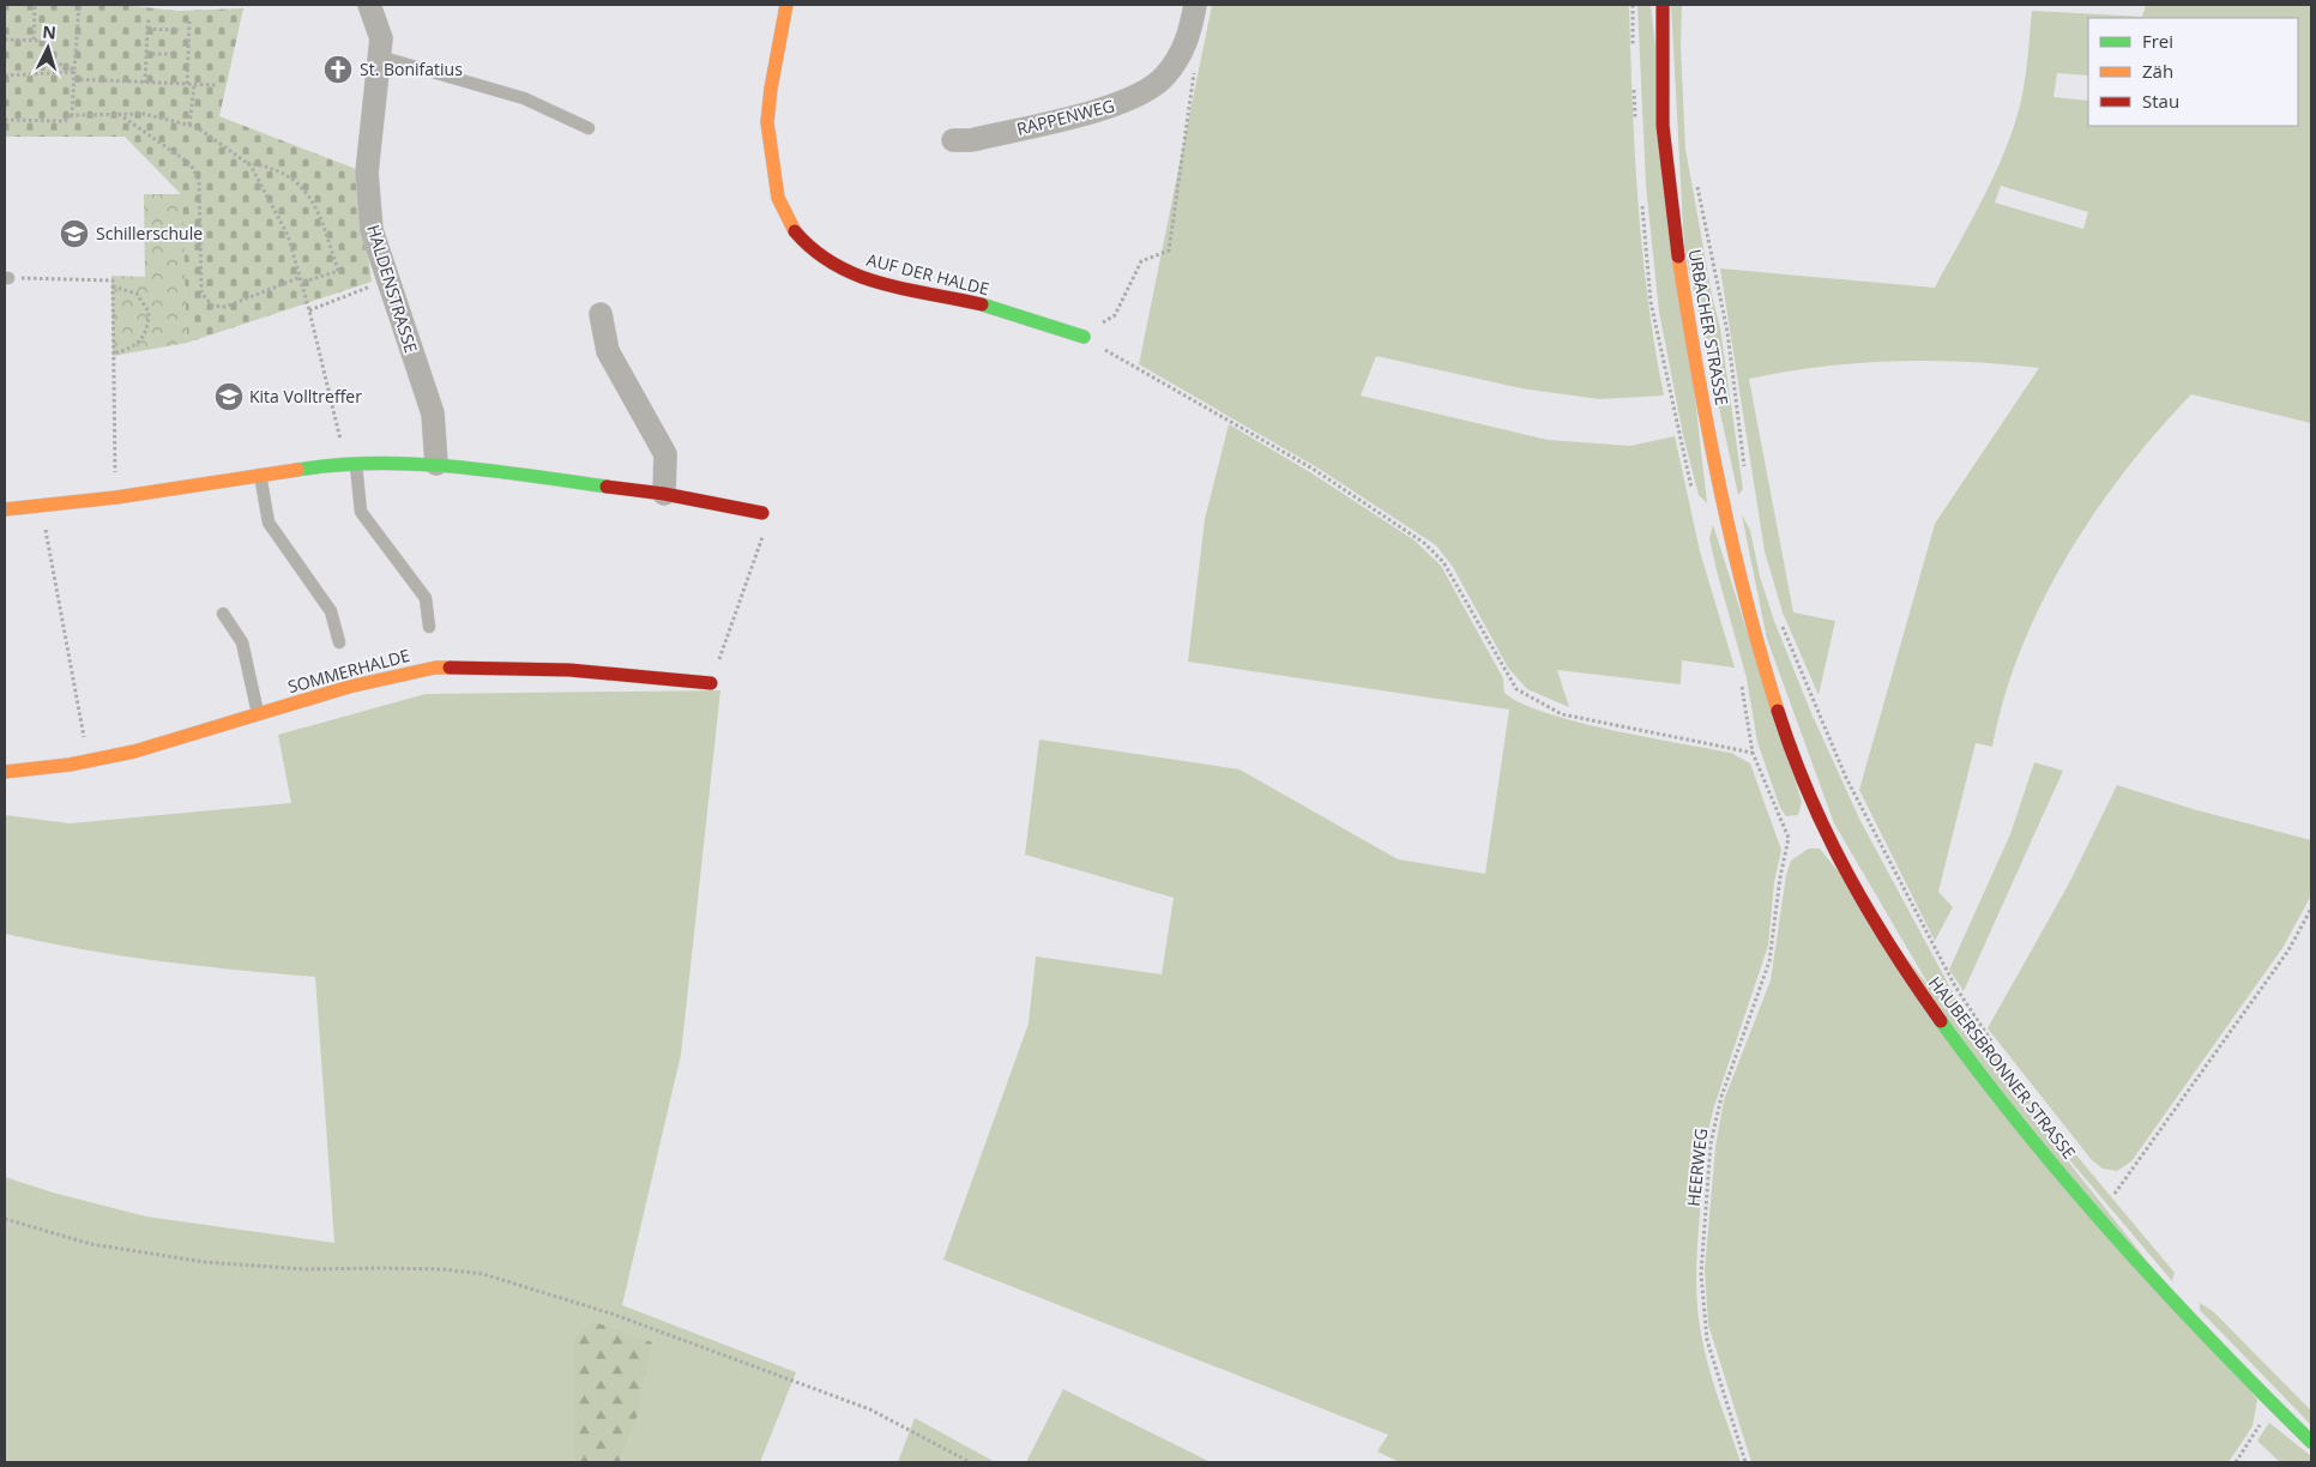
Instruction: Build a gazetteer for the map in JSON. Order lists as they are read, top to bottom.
{
  "streets": {
    "street": [
      "RAPPENWEG",
      "AUF DER HALDE",
      "HALDENSTRASSE",
      "URBACHER STRASSE",
      "SOMMERHALDE",
      "HAUBERSBRONNER STRASSE"
    ],
    "path": ["HEERWEG"]
  },
  "crossings": [
    ["AUF DER HALDE", "HEERWEG"],
    ["URBACHER STRASSE", "HAUBERSBRONNER STRASSE"]
  ],
  "places": {
    "church": ["St. Bonifatius"],
    "school or university": ["Schillerschule", "Kita Volltreffer"]
  },
  "legend": ["Frei", "Zäh", "Stau"],
  "north": "top"
}
